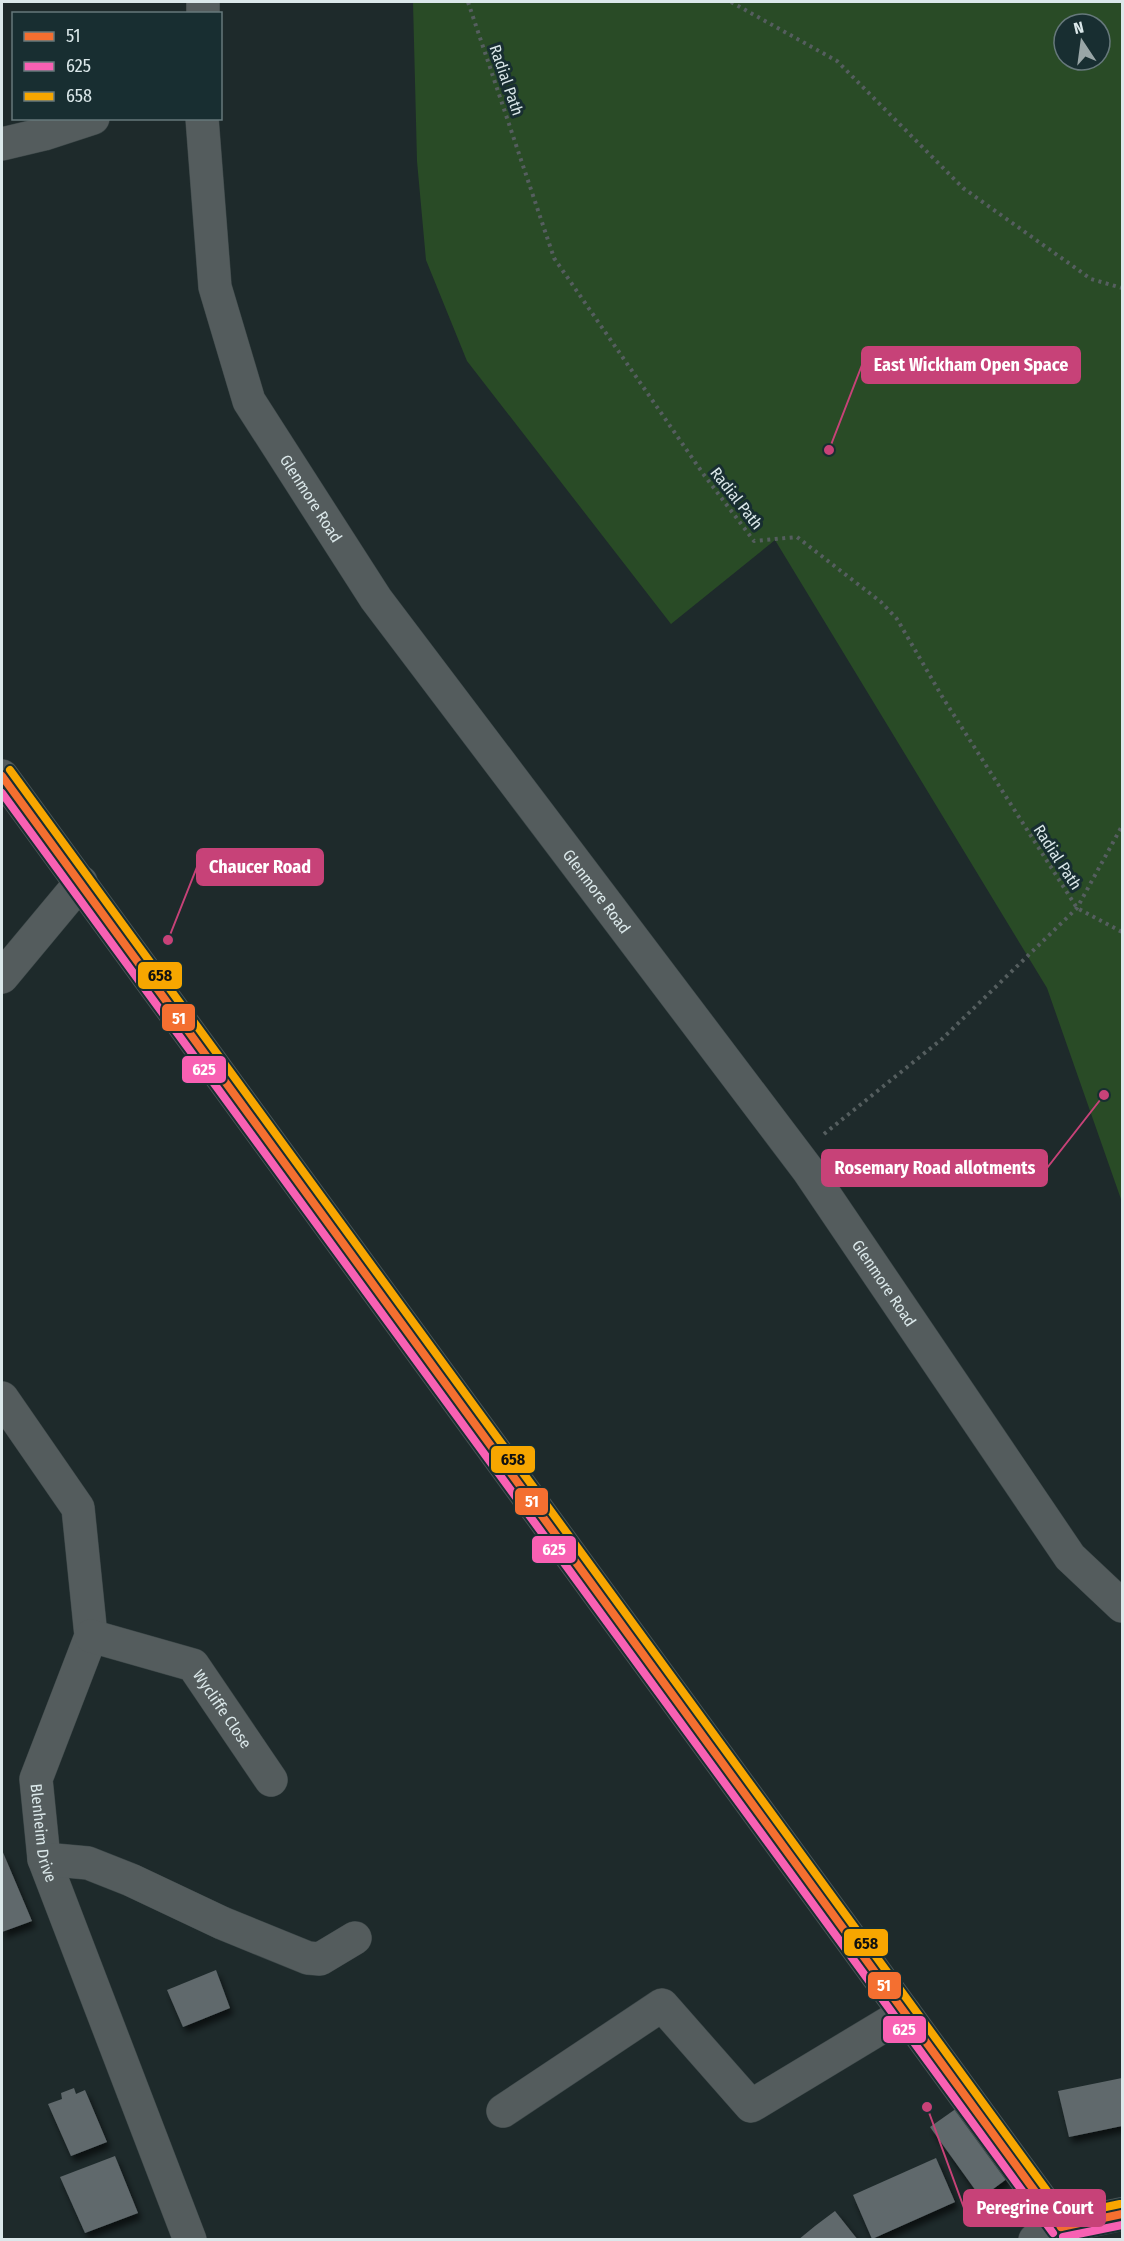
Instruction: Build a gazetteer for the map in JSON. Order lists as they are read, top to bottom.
{
  "streets": {
    "street": ["Glenmore Road", "Wycliffe Close", "Blenheim Drive"],
    "path": ["Radial Path"]
  },
  "crossings": [
    ["Wycliffe Close", "Blenheim Drive"]
  ],
  "places": [
    "East Wickham Open Space",
    "Chaucer Road",
    "Rosemary Road allotments",
    "Peregrine Court"
  ],
  "lines": ["transit line 658", "transit line 51", "transit line 625"],
  "legend": ["51", "625", "658"],
  "north": "top"
}
